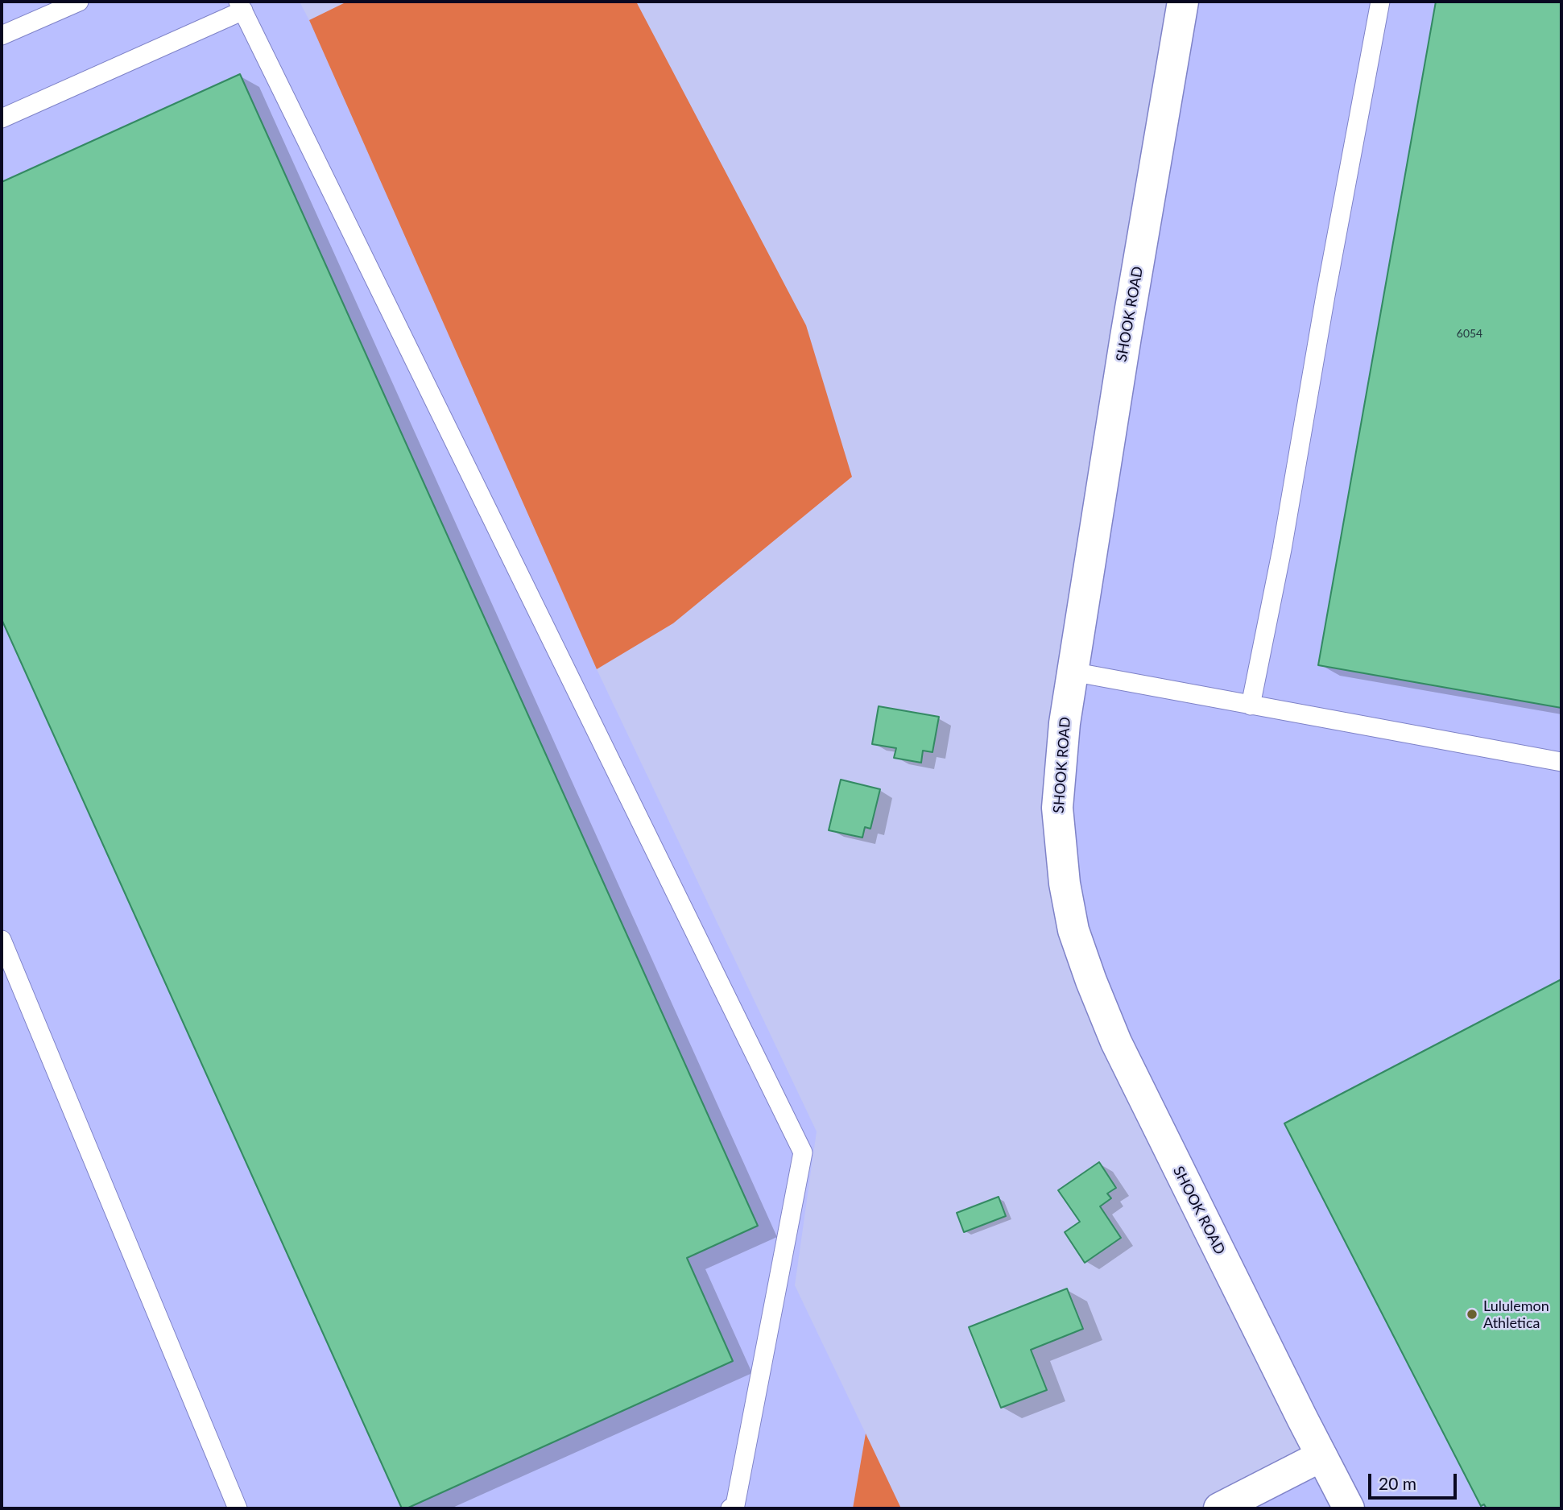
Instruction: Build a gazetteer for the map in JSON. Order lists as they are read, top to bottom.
{
  "streets": {
    "street": ["SHOOK ROAD"]
  },
  "places": ["Lululemon Athletica"],
  "house_numbers": ["6054"],
  "scale_bar": "20 m"
}
